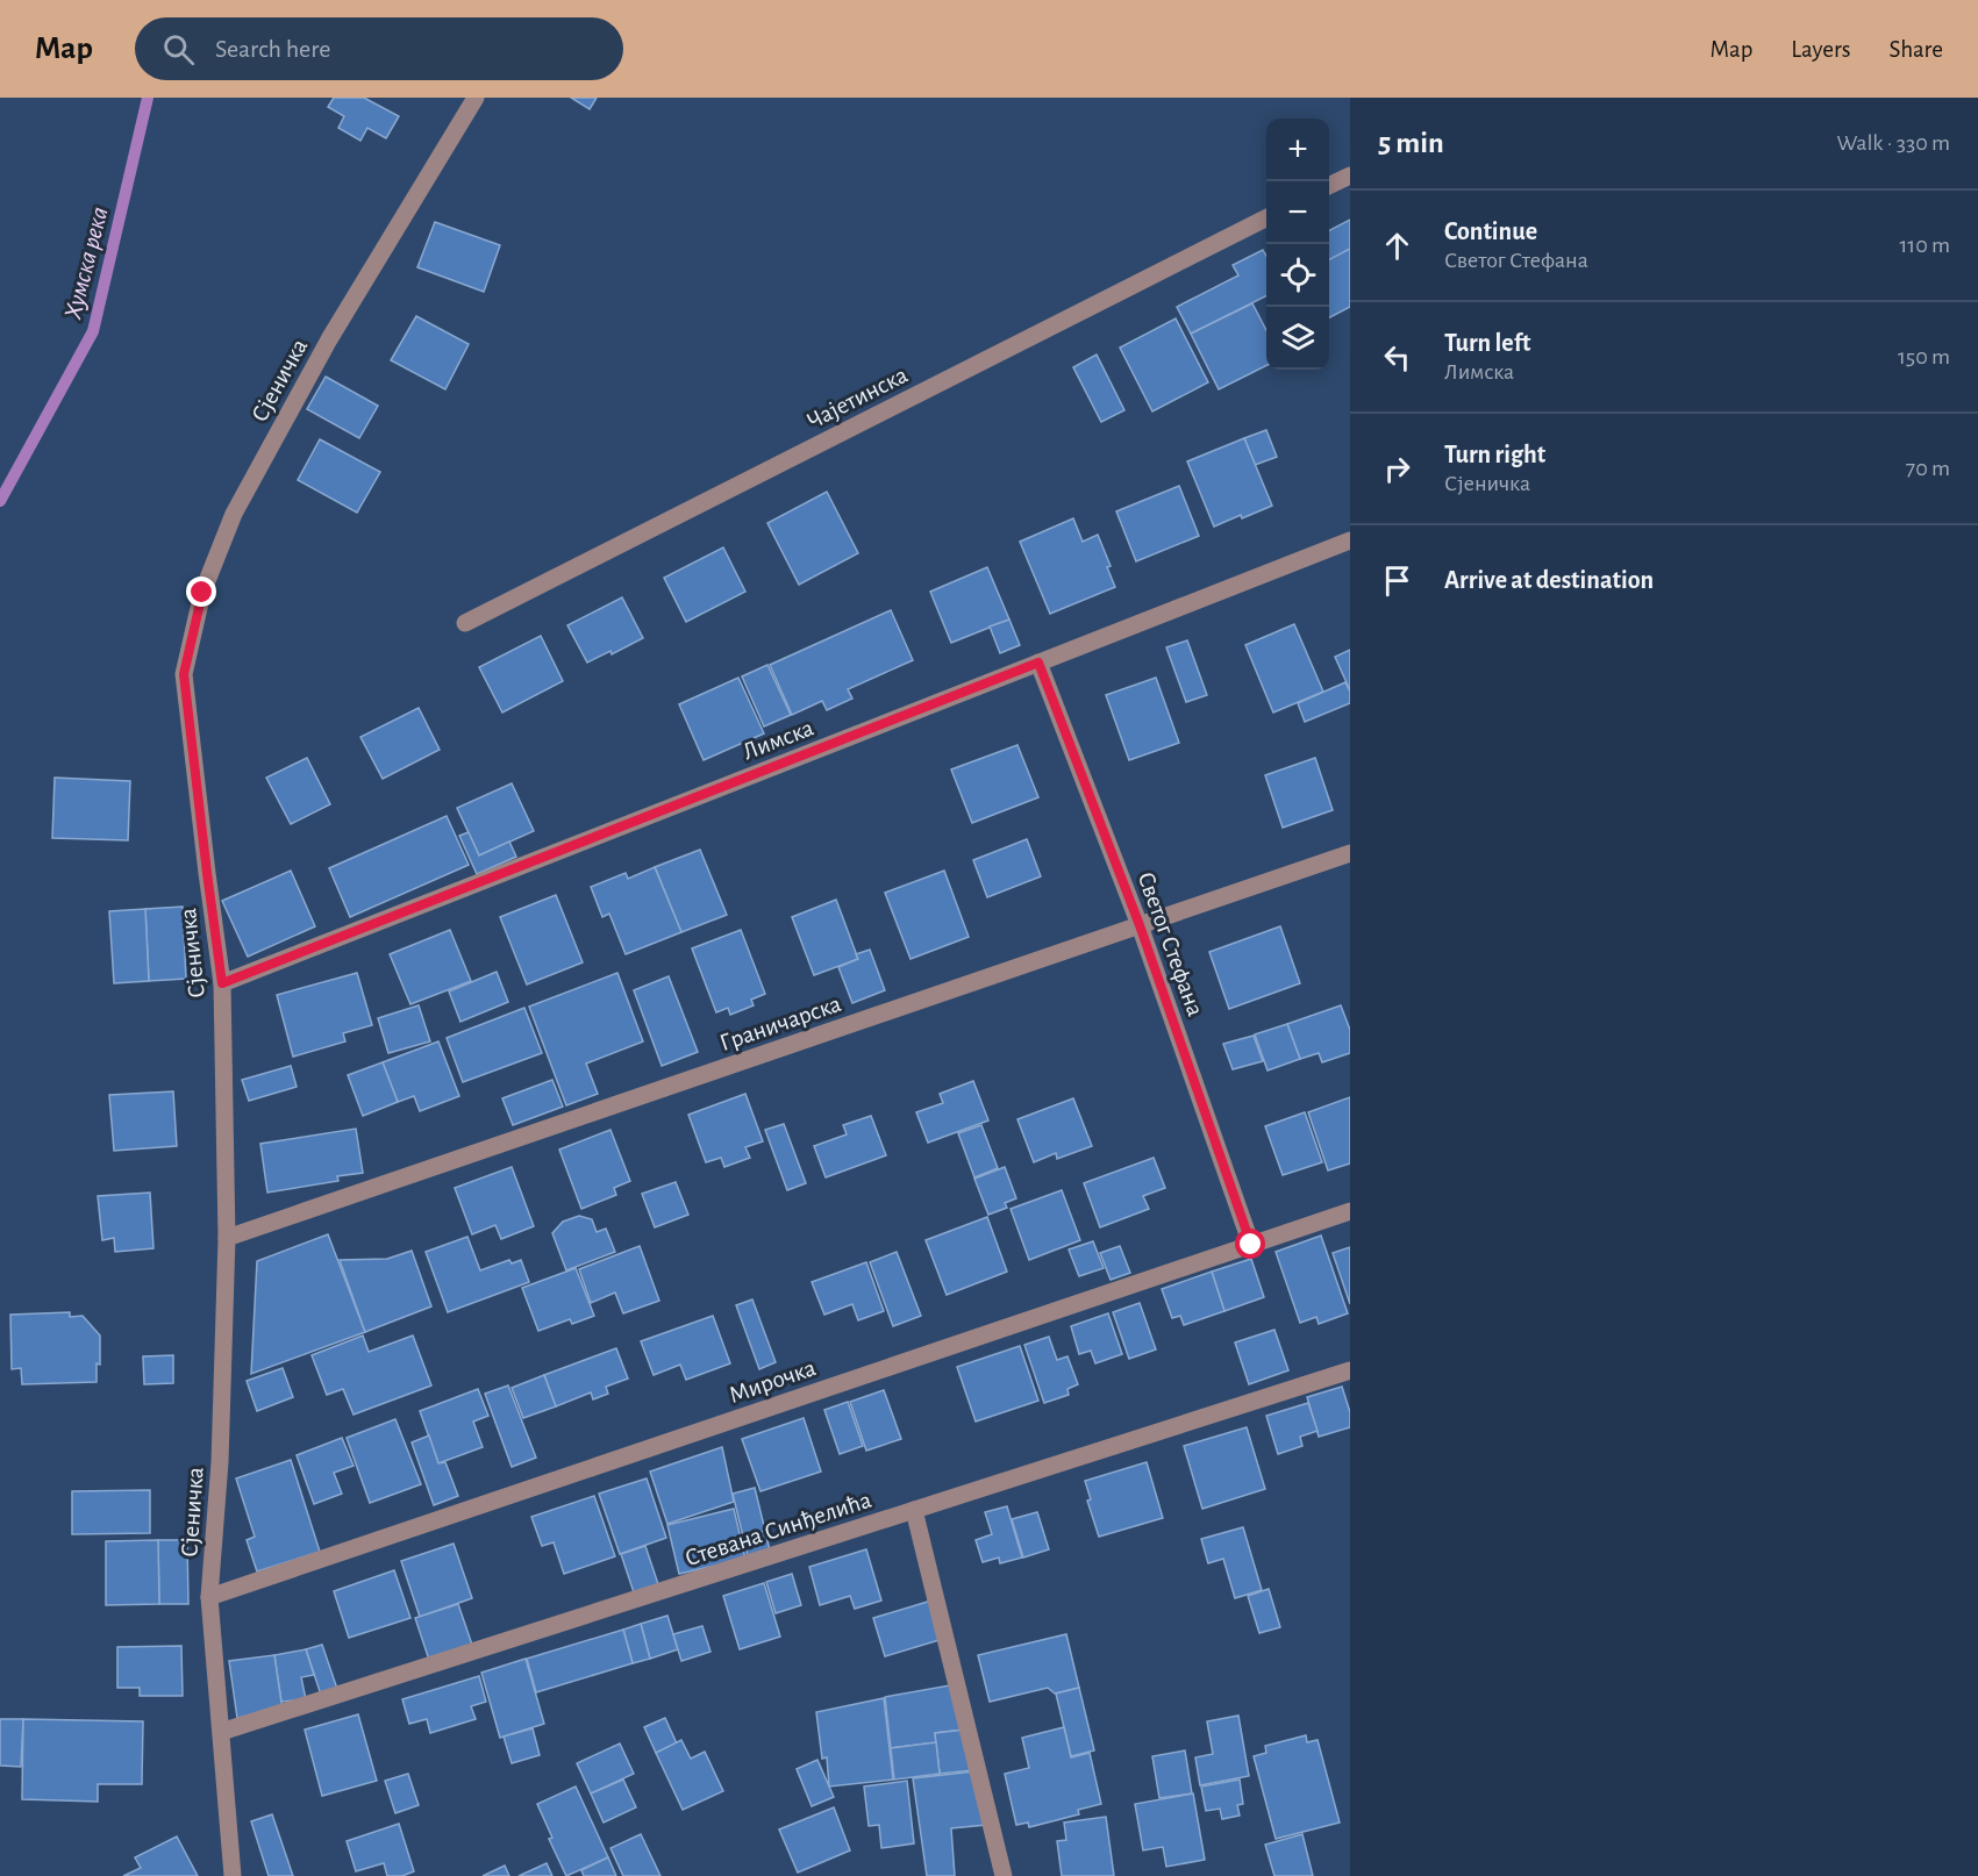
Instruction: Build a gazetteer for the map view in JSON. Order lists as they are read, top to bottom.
{
  "streets": {
    "street": [
      "Сјеничка",
      "Чајетинска",
      "Лимска",
      "Светог Стефана",
      "Граничарска",
      "Мирочка",
      "Стевана Синђелића"
    ]
  },
  "crossings": [
    ["Сјеничка", "Лимска"],
    ["Сјеничка", "Граничарска"],
    ["Сјеничка", "Мирочка"],
    ["Сјеничка", "Стевана Синђелића"],
    ["Лимска", "Светог Стефана"],
    ["Светог Стефана", "Граничарска"],
    ["Светог Стефана", "Мирочка"]
  ],
  "water": ["Хумска река"],
  "page": {
    "header": "Map",
    "search": "Search here",
    "nav": ["Map", "Layers", "Share"],
    "heading": ["5 min", "Walk · 330 m"],
    "map_buttons": ["+", "−"],
    "list": [
      ["Continue", "Светог Стефана", "110 m"],
      ["Turn left", "Лимска", "150 m"],
      ["Turn right", "Сјеничка", "70 m"],
      "Arrive at destination"
    ]
  }
}
